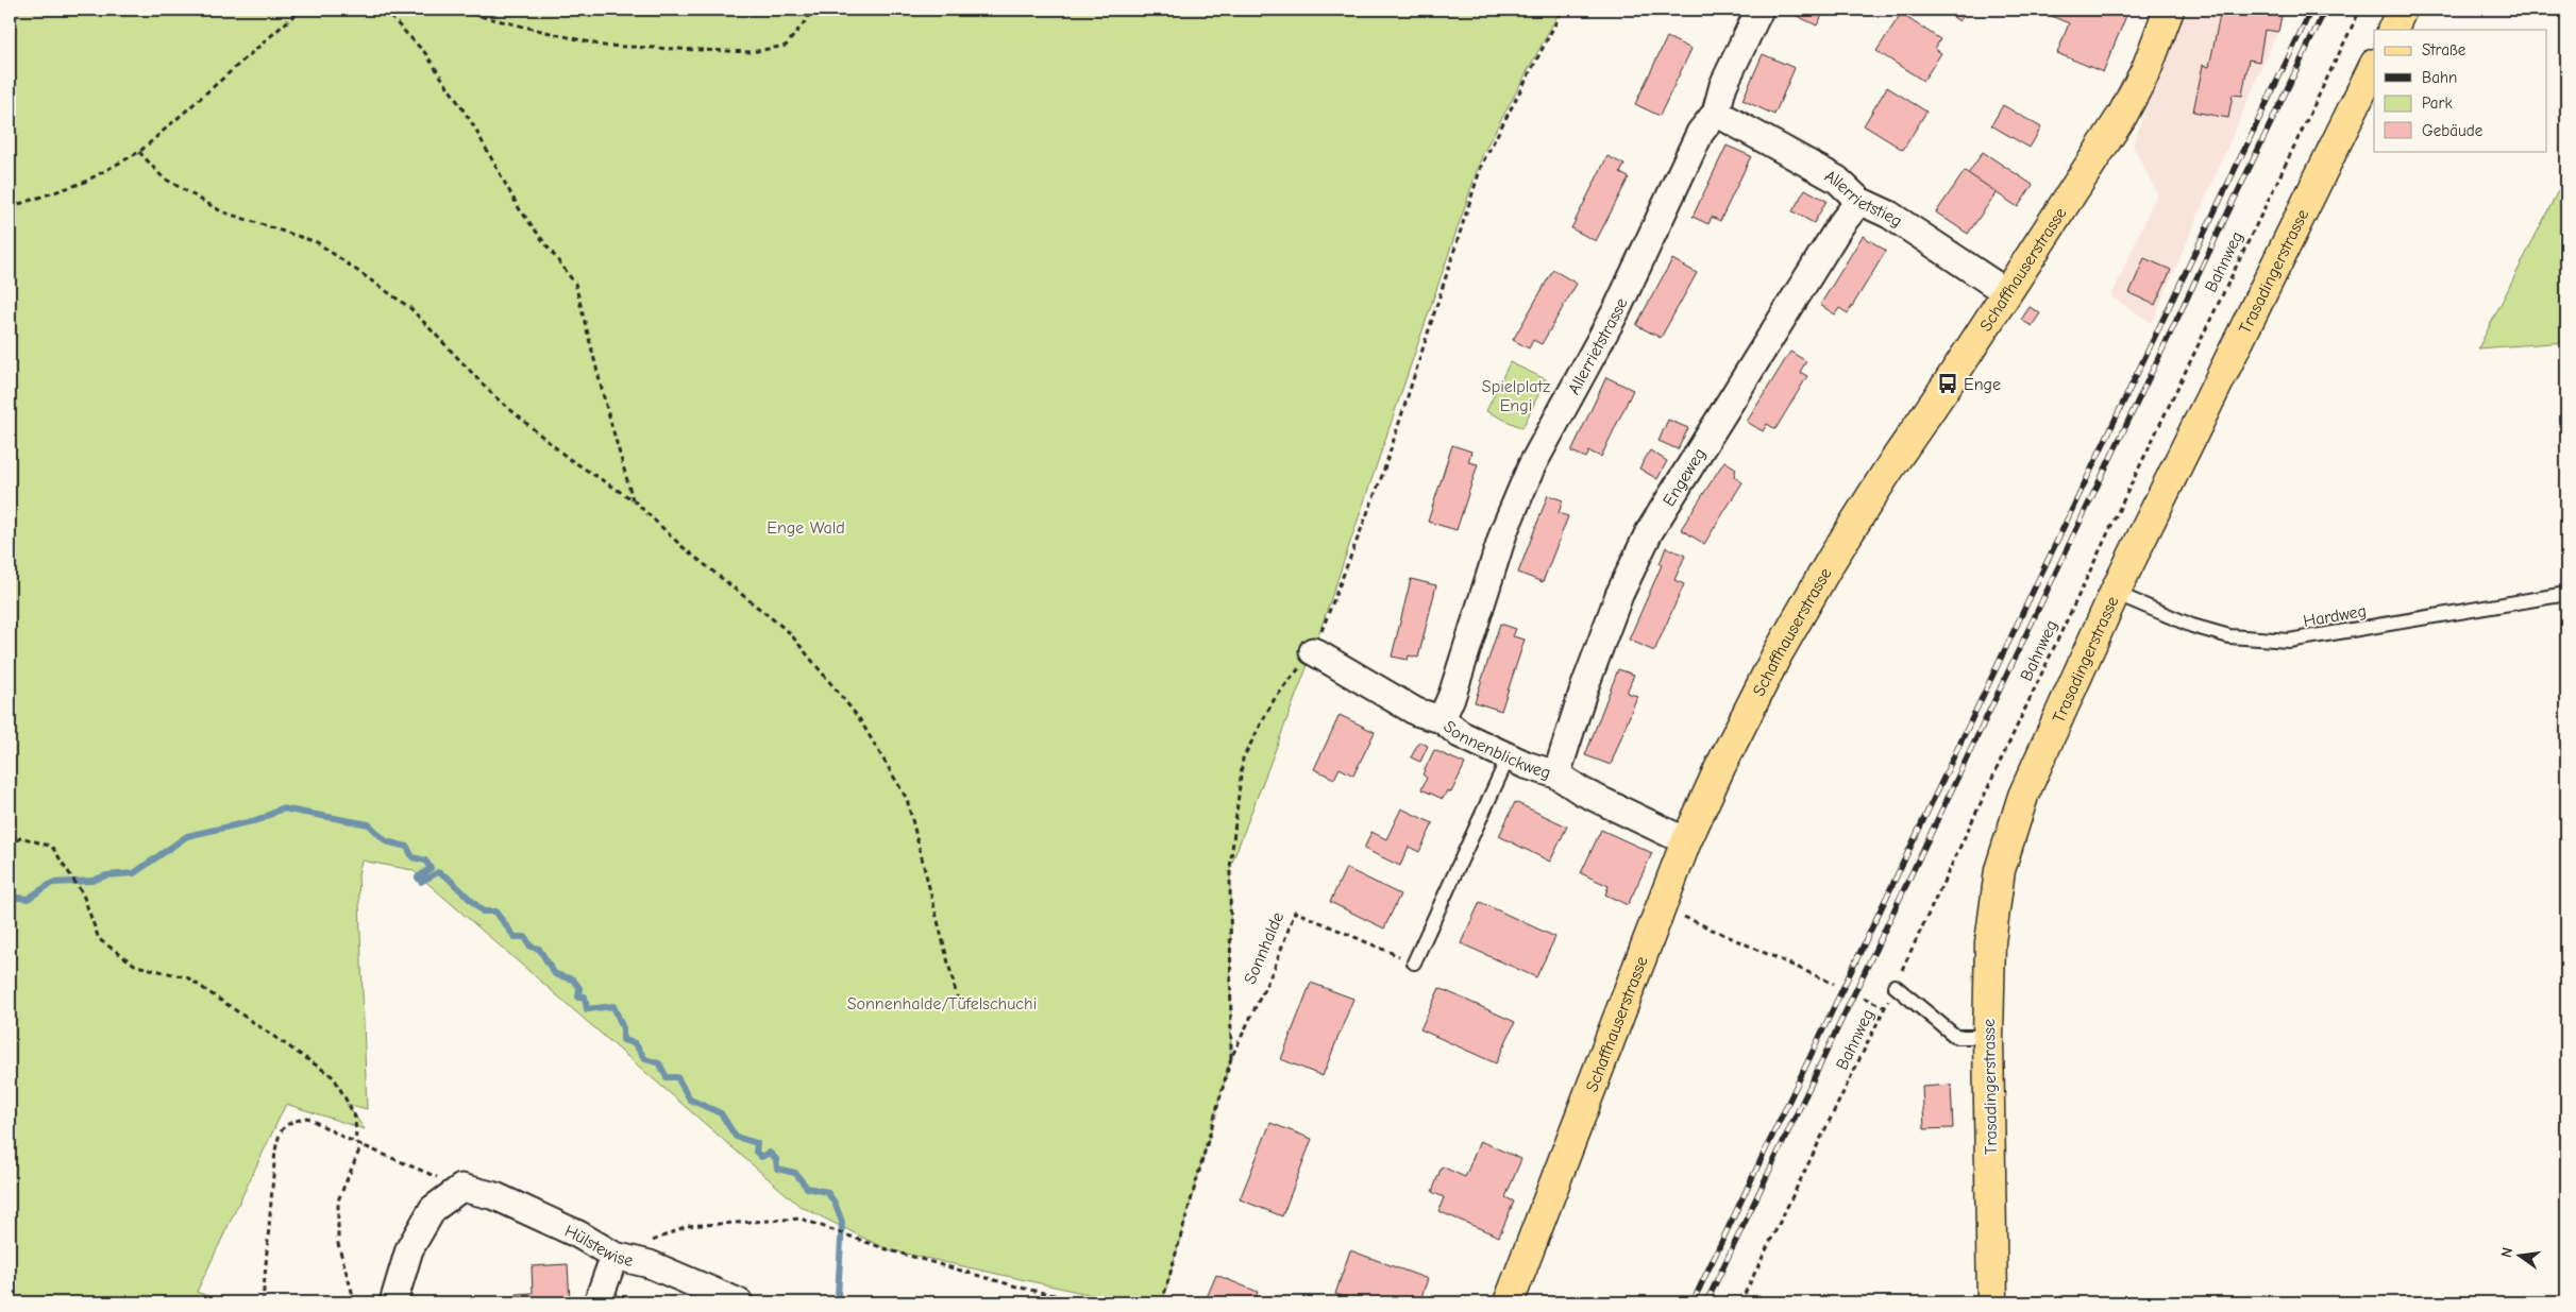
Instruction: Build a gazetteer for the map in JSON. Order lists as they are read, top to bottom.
{
  "streets": {
    "main road": ["Schaffhauserstrasse", "Trasadingerstrasse"],
    "street": [
      "Allerrietstieg",
      "Allerrietstrasse",
      "Engeweg",
      "Sonnenblickweg",
      "Hülstewise"
    ],
    "lane": ["Hardweg"],
    "path": ["Bahnweg", "Sonnhalde"]
  },
  "crossings": [
    ["Allerrietstieg", "Schaffhauserstrasse"],
    ["Allerrietstieg", "Allerrietstrasse"],
    ["Allerrietstieg", "Engeweg"],
    ["Schaffhauserstrasse", "Sonnenblickweg"],
    ["Trasadingerstrasse", "Hardweg"],
    ["Allerrietstrasse", "Sonnenblickweg"],
    ["Engeweg", "Sonnenblickweg"]
  ],
  "parks": ["Spielplatz Engi", "Enge Wald", "Sonnenhalde/Tüfelschuchi"],
  "places": {
    "bus stop": ["Enge"]
  },
  "legend": [
    "Straße",
    "Bahn",
    "Park",
    "Gebäude"
  ],
  "north": "left"
}
